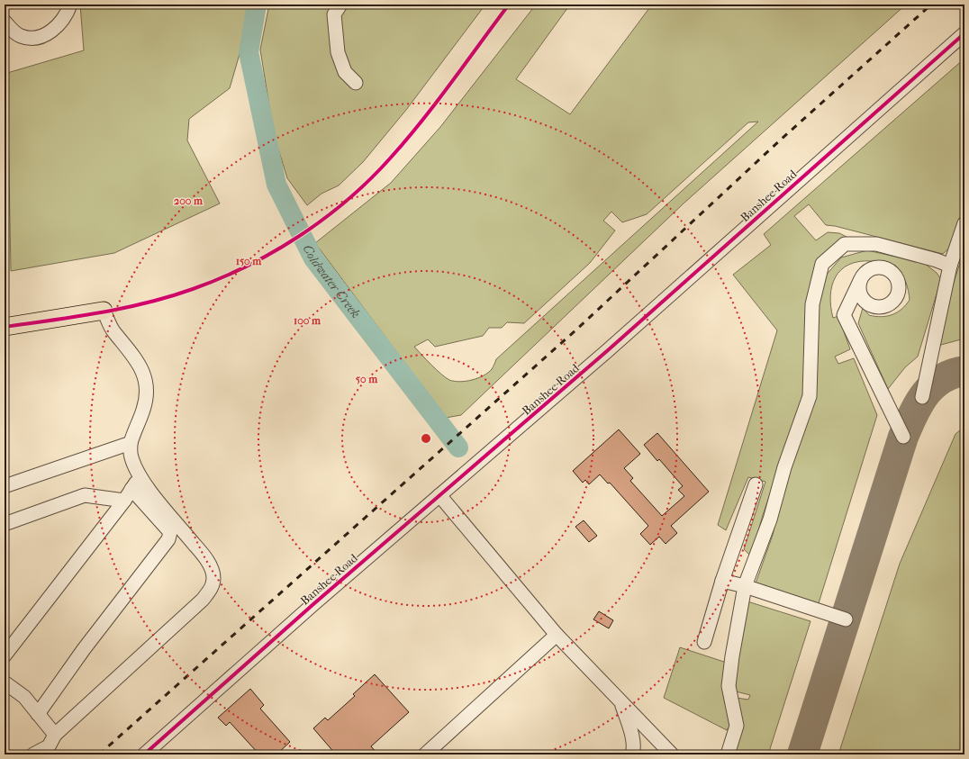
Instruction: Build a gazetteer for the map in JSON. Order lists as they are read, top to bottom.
{
  "streets": {
    "street": ["Banshee Road"]
  },
  "water": ["Coldwater Creek"],
  "rings": [
    "200 m",
    "150 m",
    "100 m",
    "50 m"
  ]
}
